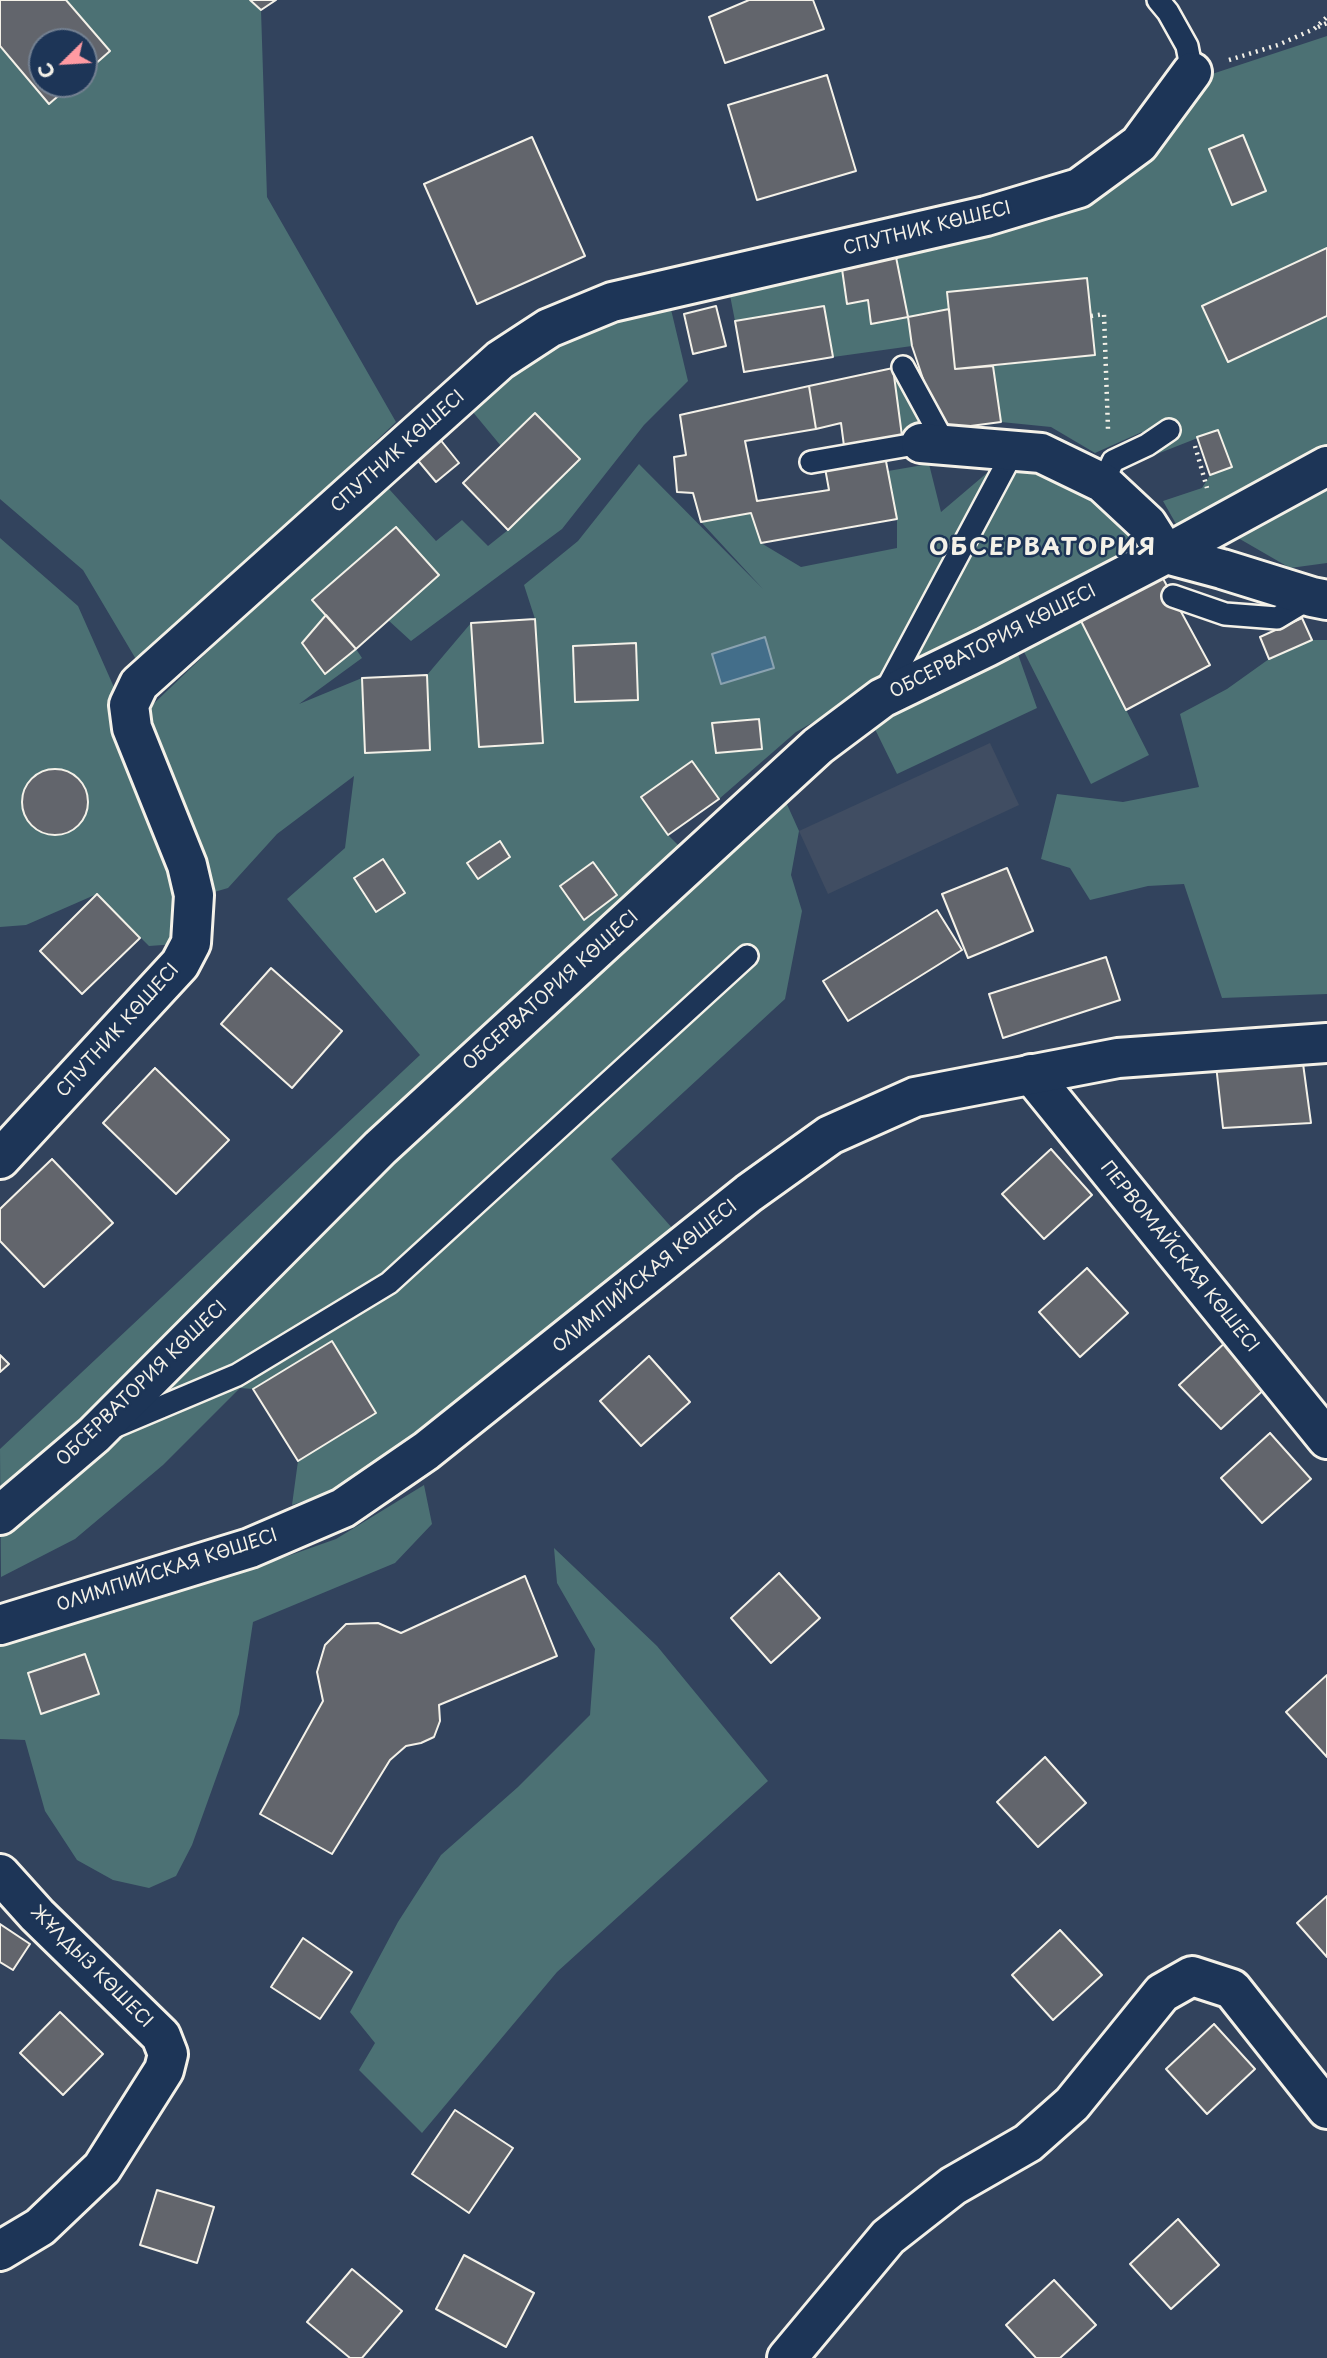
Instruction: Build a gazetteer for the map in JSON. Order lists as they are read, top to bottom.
{
  "streets": {
    "street": [
      "СПУТНИК КӨШЕСІ",
      "ОБСЕРВАТОРИЯ КӨШЕСІ",
      "ПЕРВОМАЙСКАЯ КӨШЕСІ",
      "ОЛИМПИЙСКАЯ КӨШЕСІ",
      "ЖҰЛДЫЗ КӨШЕСІ"
    ]
  },
  "crossings": [
    ["ПЕРВОМАЙСКАЯ КӨШЕСІ", "ОЛИМПИЙСКАЯ КӨШЕСІ"]
  ],
  "districts": ["ОБСЕРВАТОРИЯ"],
  "north": "bottom left"
}
